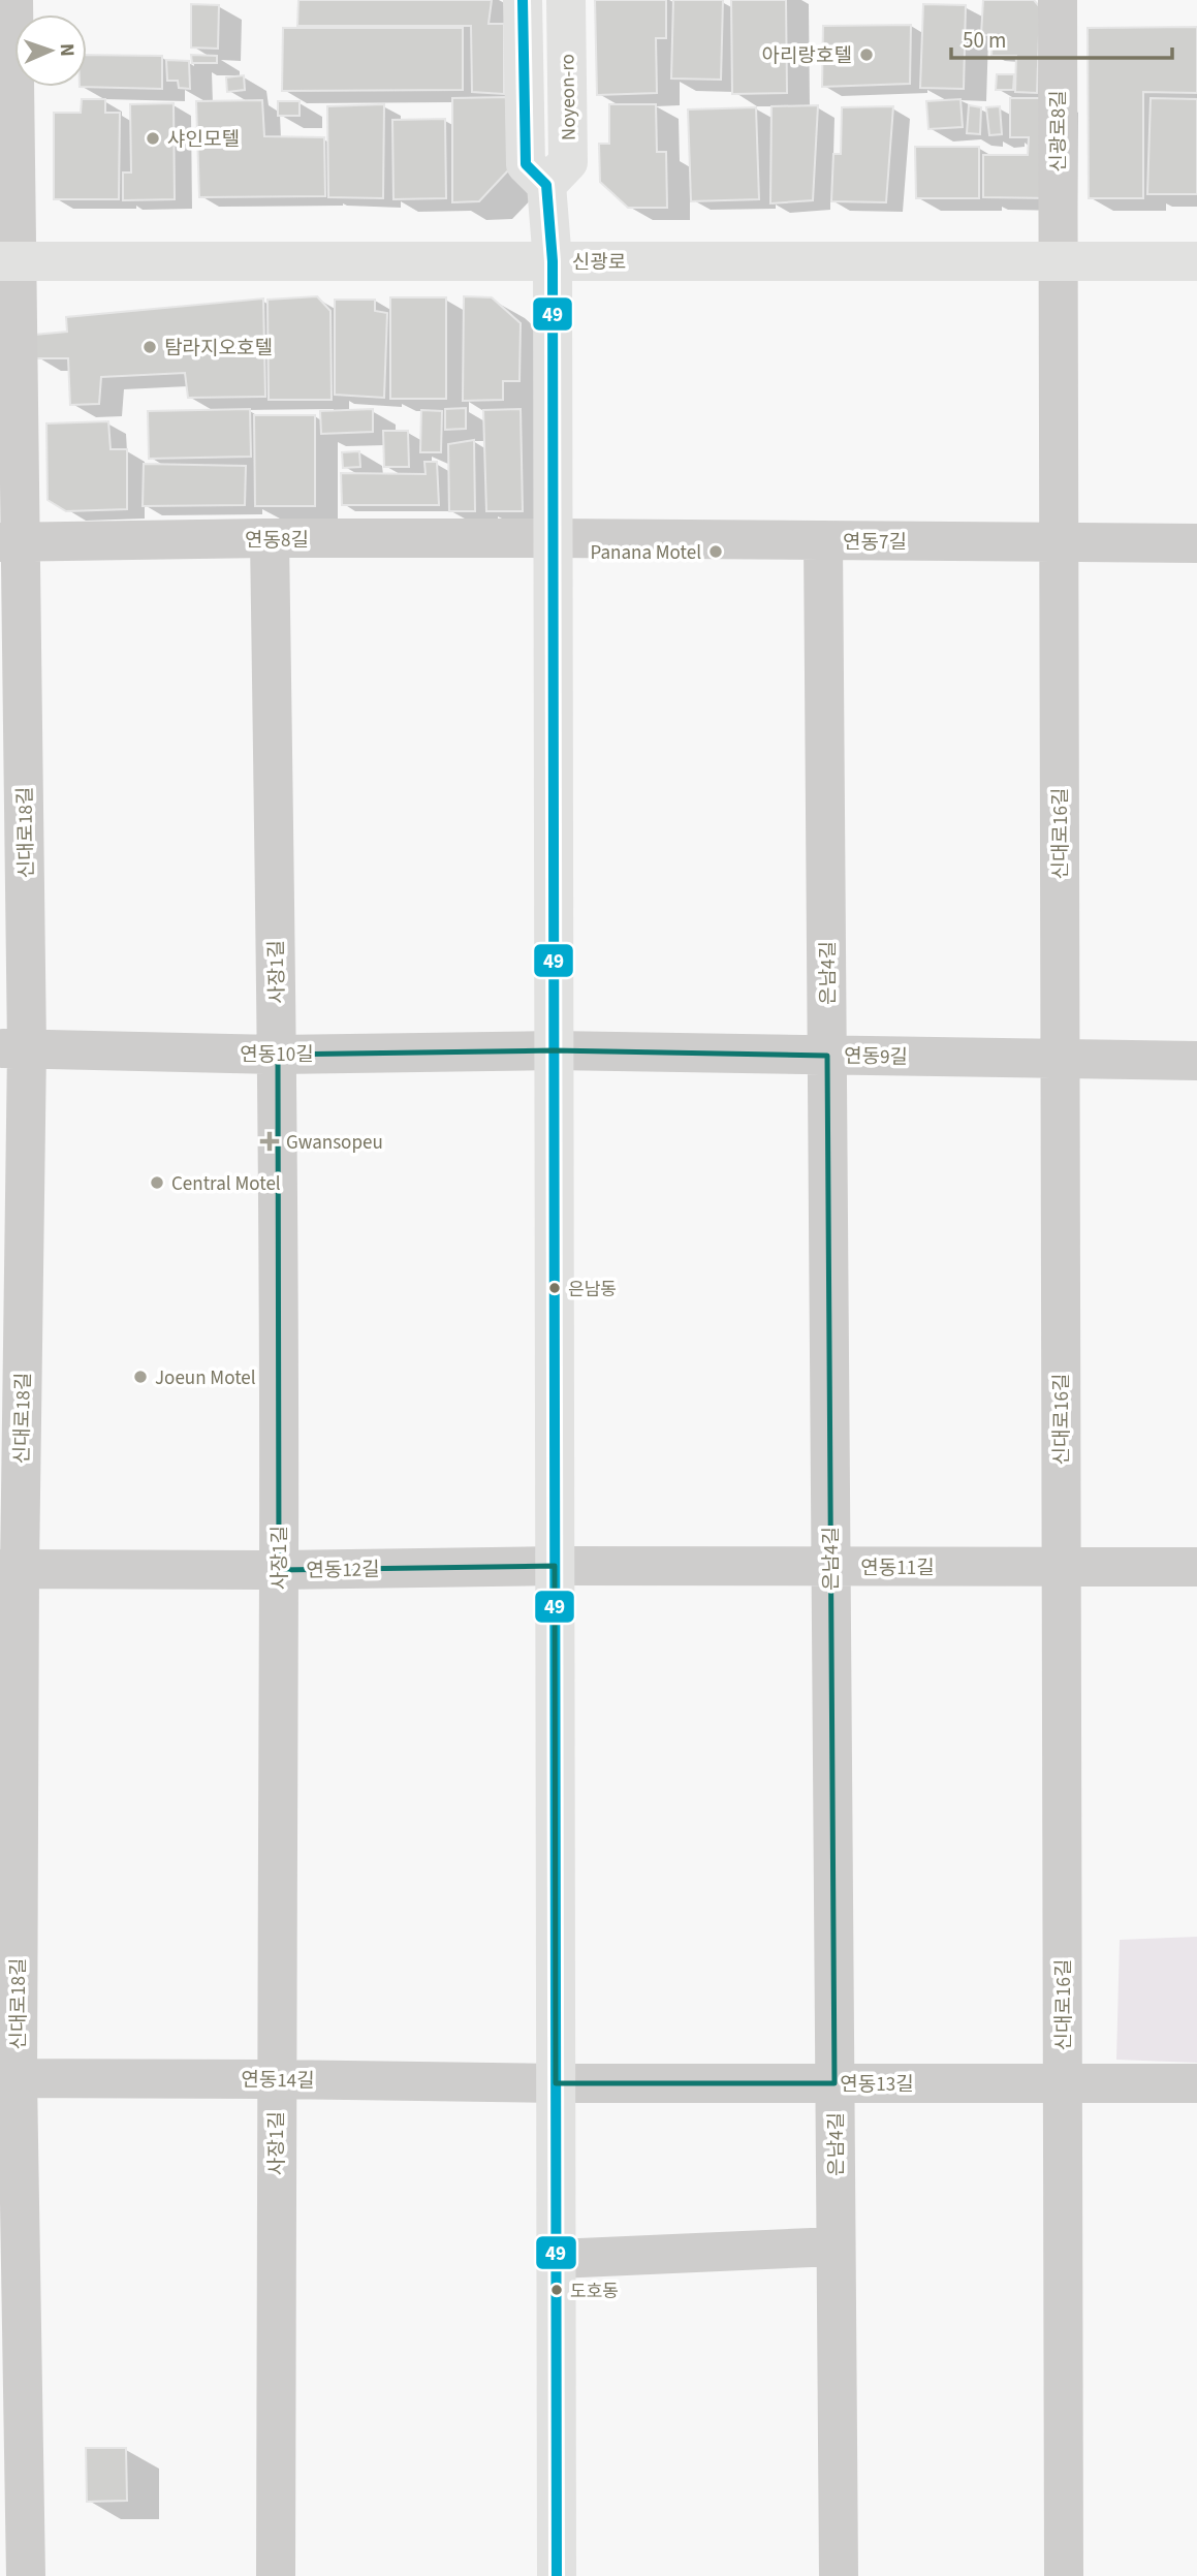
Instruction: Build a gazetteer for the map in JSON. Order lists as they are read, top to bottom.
{
  "streets": {
    "main road": ["Noyeon-ro", "신광로"],
    "street": [
      "신광로8길",
      "연동8길",
      "연동7길",
      "신대로18길",
      "신대로16길",
      "사장1길",
      "은남4길",
      "연동10길",
      "연동9길",
      "연동11길",
      "연동12길",
      "연동14길",
      "연동13길"
    ]
  },
  "crossings": [
    ["신광로8길", "신광로"],
    ["신광로8길", "신대로16길"],
    ["신광로", "신대로18길"],
    ["신광로", "신대로16길"],
    ["연동8길", "연동7길"],
    ["연동8길", "신대로18길"],
    ["연동8길", "사장1길"],
    ["연동7길", "신대로16길"],
    ["연동7길", "은남4길"],
    ["신대로18길", "연동10길"],
    ["신대로18길", "연동12길"],
    ["신대로18길", "연동14길"],
    ["신대로16길", "연동9길"],
    ["신대로16길", "연동11길"],
    ["신대로16길", "연동13길"],
    ["사장1길", "연동10길"],
    ["사장1길", "연동12길"],
    ["사장1길", "연동14길"],
    ["은남4길", "연동9길"],
    ["은남4길", "연동11길"],
    ["은남4길", "연동13길"],
    ["연동10길", "연동9길"],
    ["연동11길", "연동12길"],
    ["연동14길", "연동13길"]
  ],
  "places": {
    "other": [
      "아리랑호텔",
      "샤인모텔",
      "탐라지오호텔",
      "Panana Motel",
      "Central Motel",
      "은남동",
      "Joeun Motel",
      "도호동"
    ],
    "health": ["Gwansopeu"]
  },
  "lines": ["transit line 49"],
  "scale_bar": "50 m",
  "north": "right"
}
